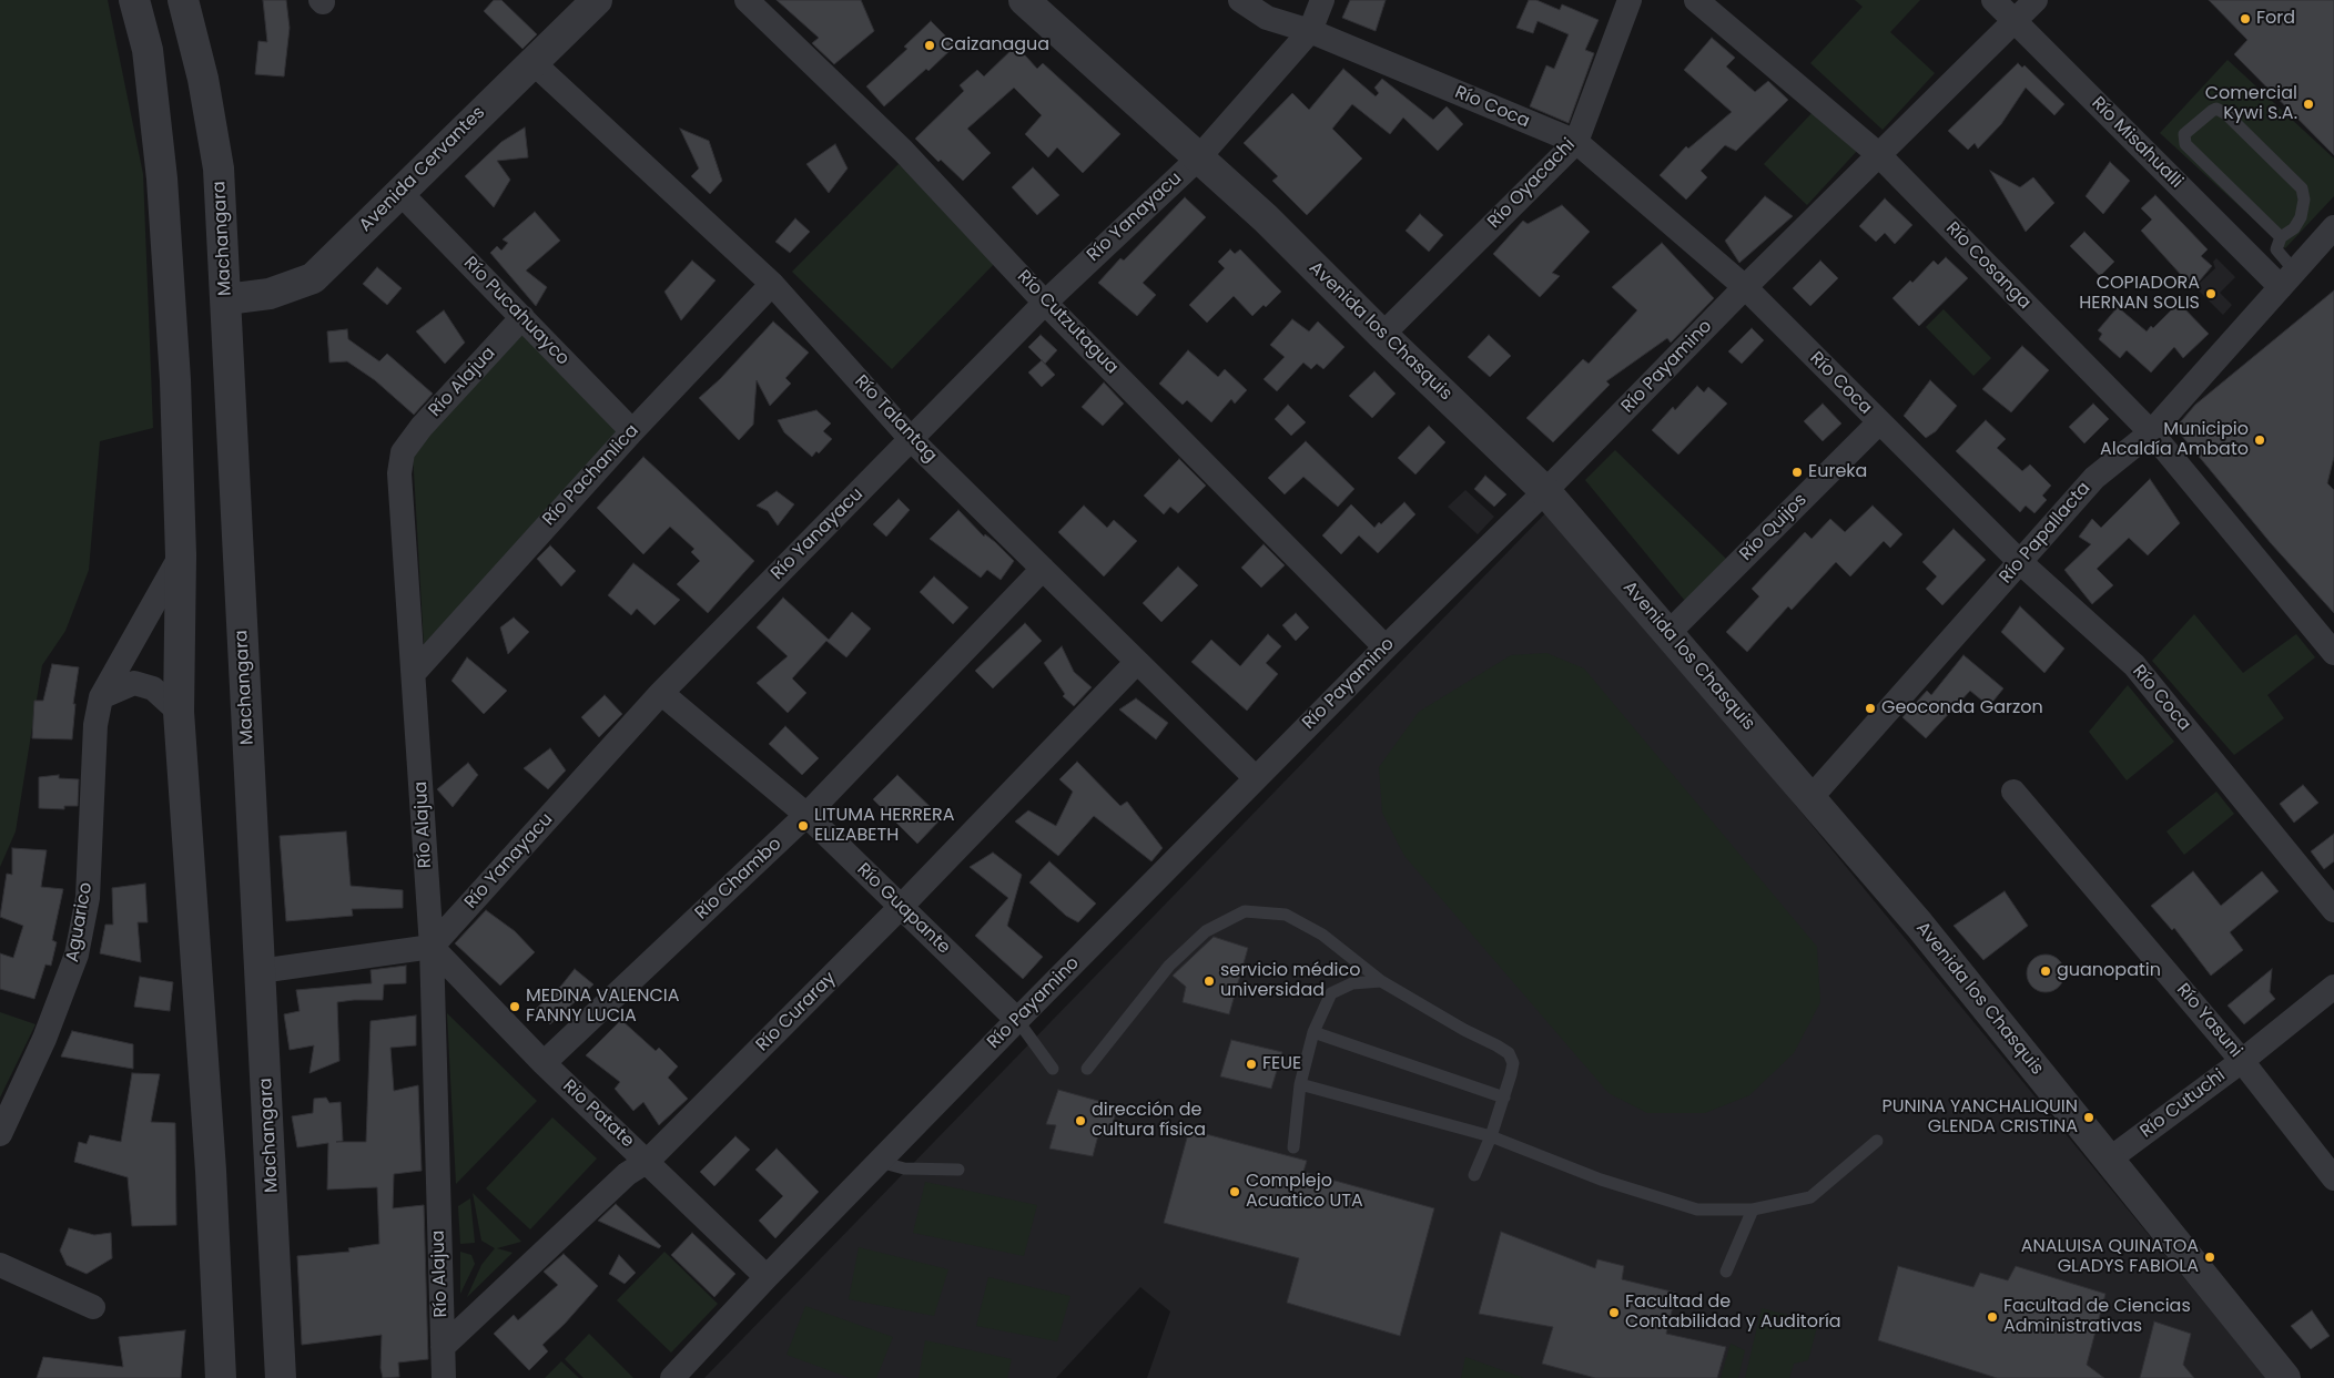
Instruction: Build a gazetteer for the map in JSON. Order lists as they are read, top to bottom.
{
  "streets": {
    "street": [
      "Río Coca",
      "Río Misahualli",
      "Avenida Cervantes",
      "Río Oyacachi",
      "Río Yanayacu",
      "Machangara",
      "Río Cosanga",
      "Río Pucahuayco",
      "Río Cutzutagua",
      "Avenida los Chasquis",
      "Río Payamino",
      "Río Alajua",
      "Río Talantag",
      "Río Pachanlica",
      "Río Quijos",
      "Río Papallacta",
      "Río Chambo",
      "Río Guapante",
      "Aguarico",
      "Río Curaray",
      "Río Yasuni",
      "Río Cutuchi",
      "Rio Patate"
    ]
  },
  "crossings": [
    ["Río Coca", "Río Oyacachi"],
    ["Río Coca", "Río Yanayacu"],
    ["Río Coca", "Río Payamino"],
    ["Río Coca", "Río Quijos"],
    ["Río Coca", "Río Papallacta"],
    ["Río Misahualli", "Río Payamino"],
    ["Río Misahualli", "Río Papallacta"],
    ["Avenida Cervantes", "Machangara"],
    ["Avenida Cervantes", "Río Pucahuayco"],
    ["Avenida Cervantes", "Río Talantag"],
    ["Río Oyacachi", "Avenida los Chasquis"],
    ["Río Yanayacu", "Río Cutzutagua"],
    ["Río Yanayacu", "Avenida los Chasquis"],
    ["Río Yanayacu", "Río Alajua"],
    ["Río Yanayacu", "Río Talantag"],
    ["Río Yanayacu", "Río Guapante"],
    ["Río Yanayacu", "Rio Patate"],
    ["Río Cosanga", "Río Payamino"],
    ["Río Cosanga", "Río Papallacta"],
    ["Río Pucahuayco", "Río Alajua"],
    ["Río Pucahuayco", "Río Pachanlica"],
    ["Río Cutzutagua", "Río Payamino"],
    ["Avenida los Chasquis", "Río Payamino"],
    ["Avenida los Chasquis", "Río Quijos"],
    ["Avenida los Chasquis", "Río Papallacta"],
    ["Avenida los Chasquis", "Río Cutuchi"],
    ["Río Payamino", "Río Talantag"],
    ["Río Payamino", "Río Guapante"],
    ["Río Payamino", "Rio Patate"],
    ["Río Alajua", "Río Pachanlica"],
    ["Río Alajua", "Río Curaray"],
    ["Río Alajua", "Rio Patate"],
    ["Río Talantag", "Río Pachanlica"],
    ["Río Talantag", "Río Chambo"],
    ["Río Talantag", "Río Curaray"],
    ["Río Chambo", "Río Guapante"],
    ["Río Chambo", "Rio Patate"],
    ["Río Guapante", "Río Curaray"],
    ["Río Curaray", "Rio Patate"],
    ["Río Yasuni", "Río Cutuchi"]
  ],
  "places": [
    "Ford",
    "Caizanagua",
    "Comercial Kywi S.A.",
    "COPIADORA HERNAN SOLIS",
    "Municipio Alcaldía Ambato",
    "Eureka",
    "Geoconda Garzon",
    "LITUMA HERRERA ELIZABETH",
    "guanopatin",
    "servicio médico universidad",
    "MEDINA VALENCIA FANNY LUCIA",
    "FEUE",
    "PUNINA YANCHALIQUIN GLENDA CRISTINA",
    "dirección de cultura física",
    "Complejo Acuatico UTA",
    "ANALUISA QUINATOA GLADYS FABIOLA",
    "Facultad de Contabilidad y Auditoría",
    "Facultad de Ciencias Administrativas"
  ]
}
